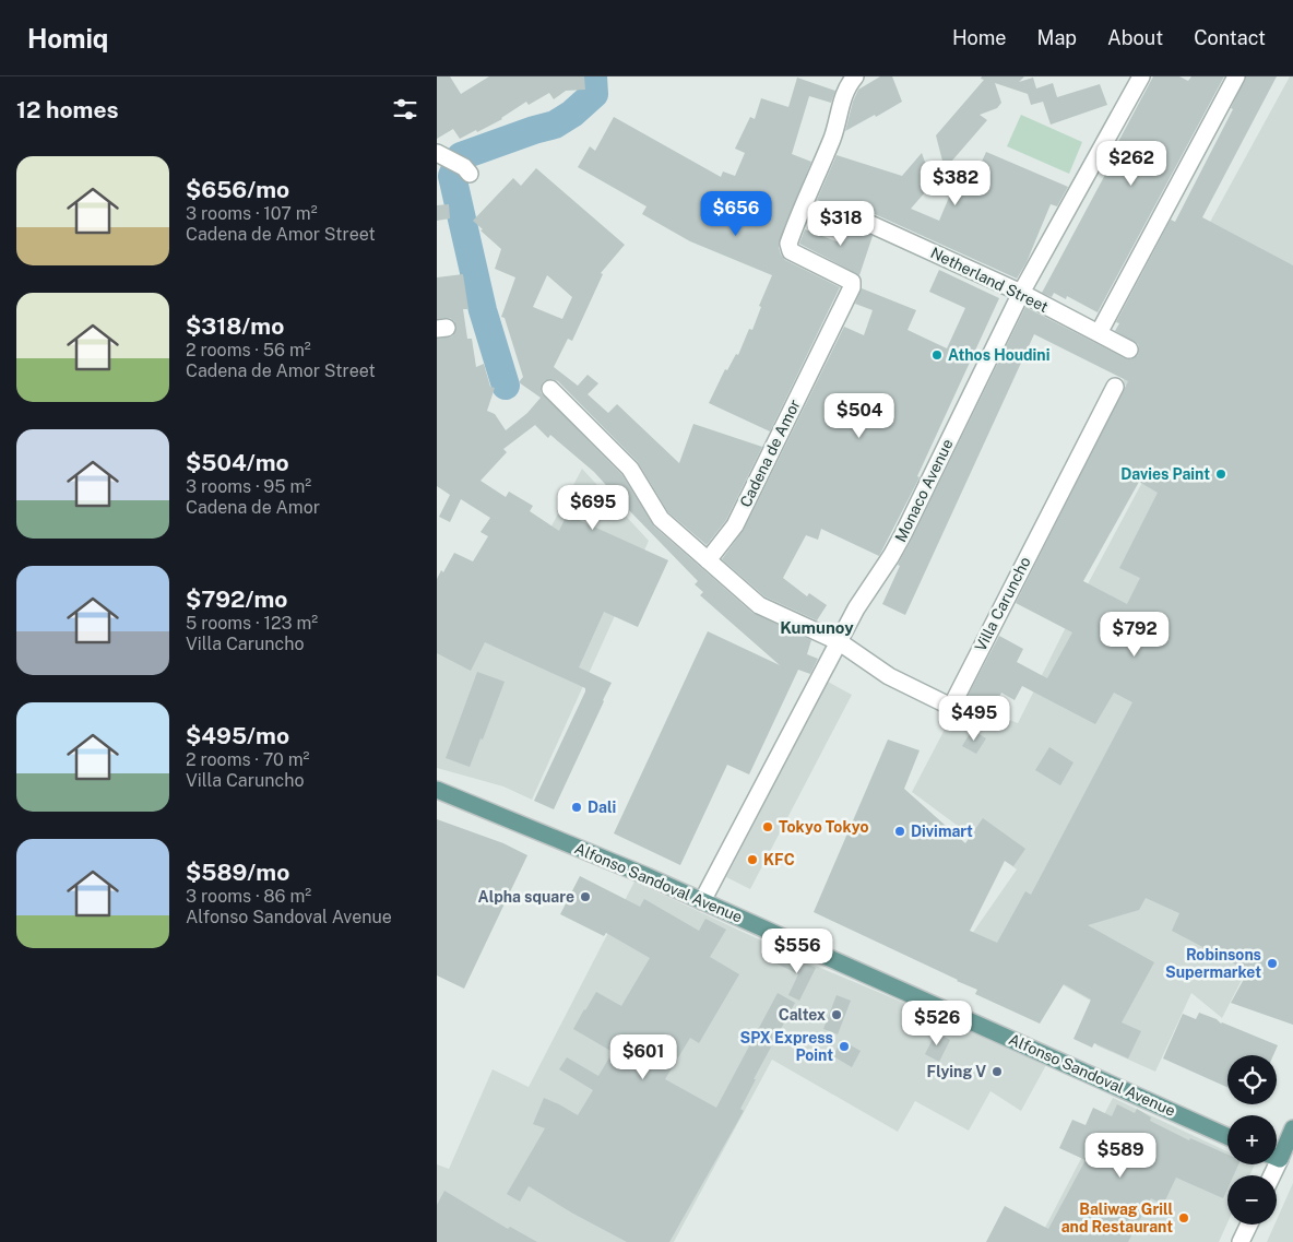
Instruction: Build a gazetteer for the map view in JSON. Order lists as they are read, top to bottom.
{
  "streets": {
    "main road": ["Alfonso Sandoval Avenue"],
    "street": [
      "Netherland Street",
      "Cadena de Amor",
      "Monaco Avenue",
      "Villa Caruncho"
    ]
  },
  "crossings": [
    ["Netherland Street", "Monaco Avenue"],
    ["Monaco Avenue", "Villa Caruncho"],
    ["Monaco Avenue", "Alfonso Sandoval Avenue"]
  ],
  "districts": ["Kumunoy"],
  "places": [
    "Athos Houdini",
    "Davies Paint",
    "Dali",
    "Tokyo Tokyo",
    "Divimart",
    "KFC",
    "Alpha square",
    "Robinsons Supermarket",
    "Caltex",
    "SPX Express Point",
    "Flying V",
    "Baliwag Grill and Restaurant"
  ],
  "page": {
    "header": "Homiq",
    "nav": [
      "Home",
      "Map",
      "About",
      "Contact"
    ],
    "heading": "12 homes",
    "price": [
      "$262",
      "$382",
      "$656",
      "$318",
      "$504",
      "$695",
      "$792",
      "$495",
      "$556",
      "$526",
      "$601",
      "$589"
    ],
    "list": [
      {
        "name": "$656/mo",
        "note": "3 rooms · 107 m² · Cadena de Amor Street"
      },
      {
        "name": "$318/mo",
        "note": "2 rooms · 56 m² · Cadena de Amor Street"
      },
      {
        "name": "$504/mo",
        "note": "3 rooms · 95 m² · Cadena de Amor"
      },
      {
        "name": "$792/mo",
        "note": "5 rooms · 123 m² · Villa Caruncho"
      },
      {
        "name": "$495/mo",
        "note": "2 rooms · 70 m² · Villa Caruncho"
      },
      {
        "name": "$589/mo",
        "note": "3 rooms · 86 m² · Alfonso Sandoval Avenue"
      }
    ],
    "map_buttons": ["+", "−"]
  }
}
